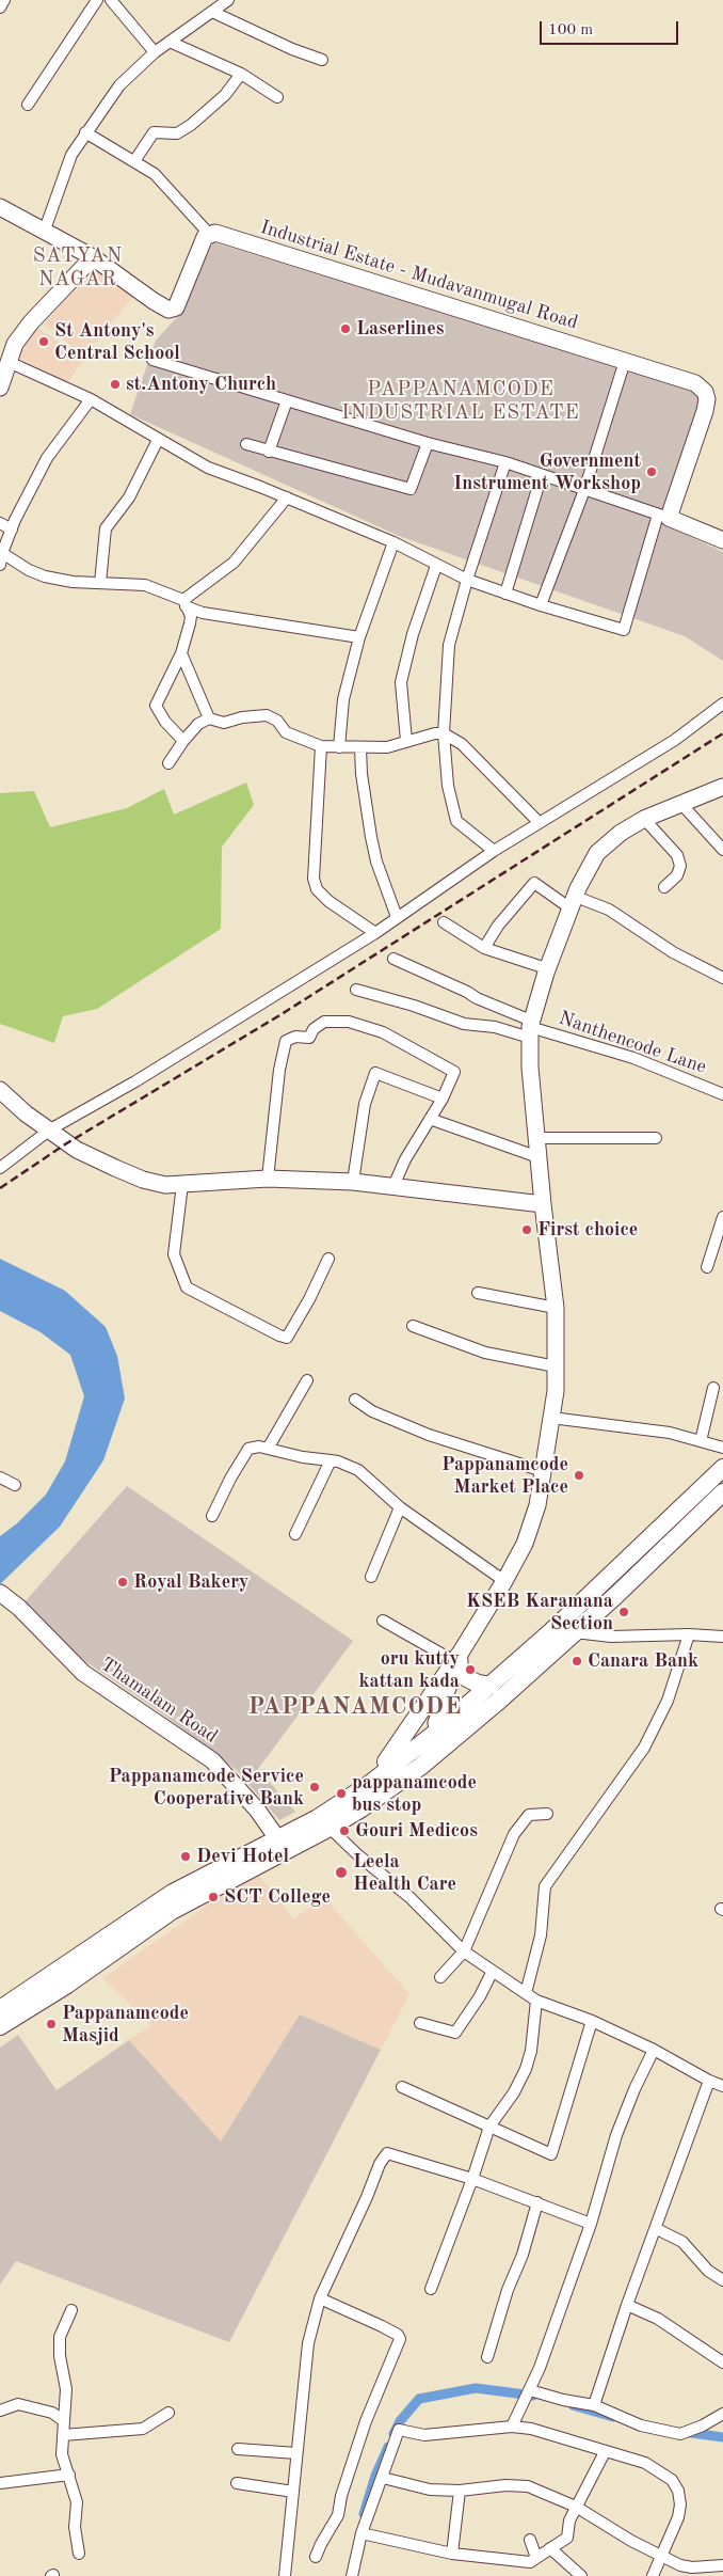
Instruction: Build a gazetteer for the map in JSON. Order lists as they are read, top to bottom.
{
  "streets": {
    "street": ["Industrial Estate - Mudavanmugal Road", "Nanthencode Lane", "Thamalam Road"]
  },
  "districts": ["SATYAN NAGAR", "PAPPANAMCODE INDUSTRIAL ESTATE", "PAPPANAMCODE"],
  "places": [
    "Laserlines",
    "St Antony's Central School",
    "st.Antony Church",
    "Government Instrument Workshop",
    "First choice",
    "Pappanamcode Market Place",
    "Royal Bakery",
    "KSEB Karamana Section",
    "Canara Bank",
    "oru kutty kattan kada",
    "Pappanamcode Service Cooperative Bank",
    "pappanamcode bus stop",
    "Gouri Medicos",
    "Devi Hotel",
    "Leela Health Care",
    "SCT College",
    "Pappanamcode Masjid"
  ],
  "scale_bar": "100 m"
}
